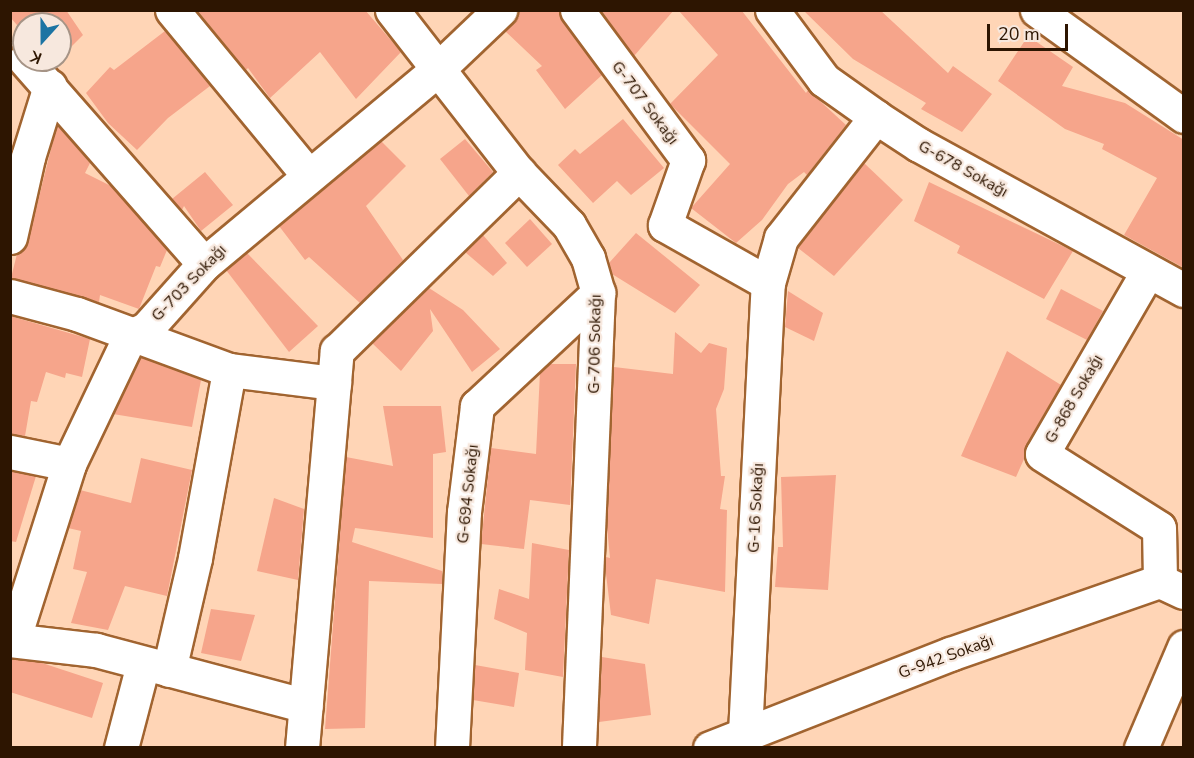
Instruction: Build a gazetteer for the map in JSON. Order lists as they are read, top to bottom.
{
  "streets": {
    "street": [
      "G-707 Sokağı",
      "G-678 Sokağı",
      "G-703 Sokağı",
      "G-706 Sokağı",
      "G-868 Sokağı",
      "G-694 Sokağı",
      "G-16 Sokağı",
      "G-942 Sokağı"
    ]
  },
  "crossings": [
    ["G-707 Sokağı", "G-16 Sokağı"],
    ["G-678 Sokağı", "G-868 Sokağı"],
    ["G-678 Sokağı", "G-16 Sokağı"],
    ["G-703 Sokağı", "G-706 Sokağı"],
    ["G-706 Sokağı", "G-694 Sokağı"],
    ["G-868 Sokağı", "G-942 Sokağı"],
    ["G-16 Sokağı", "G-942 Sokağı"]
  ],
  "scale_bar": "20 m",
  "north": "bottom"
}
